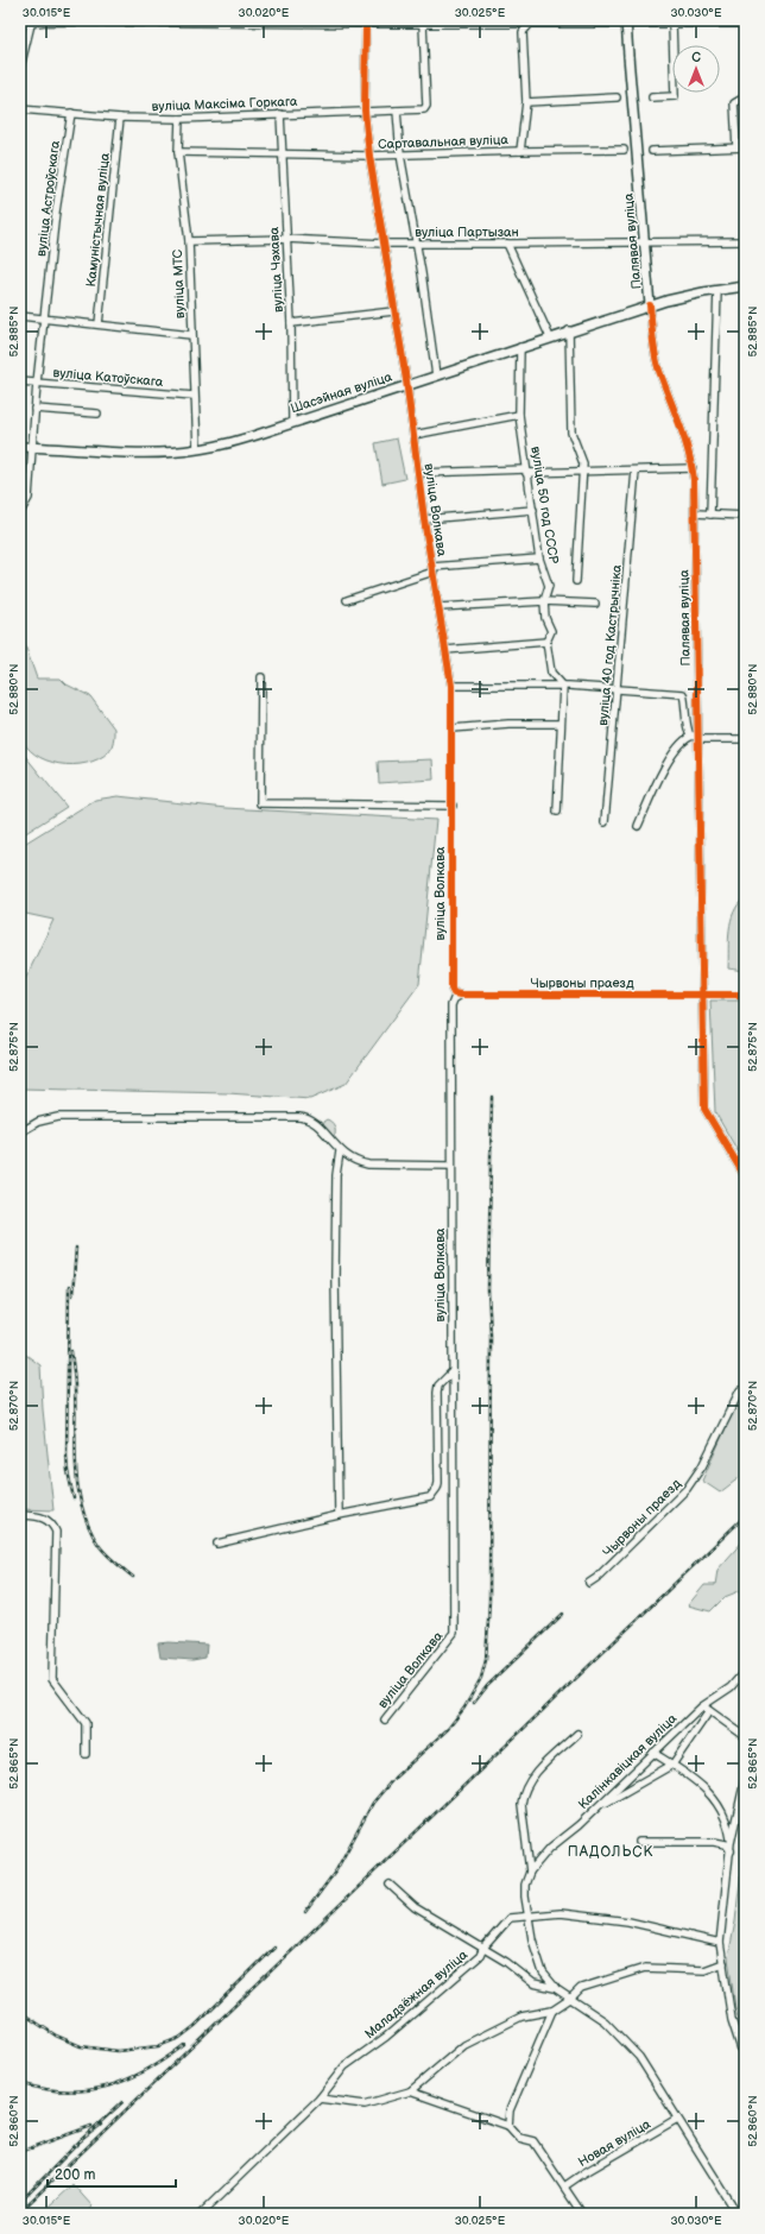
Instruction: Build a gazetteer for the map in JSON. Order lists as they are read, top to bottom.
{
  "streets": {
    "main road": ["Палявая вуліца", "Шасэйная вуліца"],
    "street": [
      "вуліца Максіма Горкага",
      "Сартавальная вуліца",
      "вуліца Астроўскага",
      "Камуністычная вуліца",
      "вуліца Партызан",
      "вуліца Чэхава",
      "вуліца МТС",
      "вуліца Катоўскага",
      "вуліца 50 год СССР",
      "вуліца Волкава",
      "вуліца 40 год Кастрычніка",
      "Чырвоны праезд",
      "Калінкавіцкая вуліца",
      "Маладзёжная вуліца",
      "Новая вуліца"
    ]
  },
  "crossings": [
    ["вуліца Максіма Горкага", "вуліца Астроўскага"],
    ["вуліца Максіма Горкага", "Камуністычная вуліца"],
    ["вуліца Максіма Горкага", "вуліца Чэхава"],
    ["вуліца Максіма Горкага", "вуліца МТС"],
    ["вуліца Максіма Горкага", "вуліца Волкава"],
    ["Сартавальная вуліца", "вуліца Чэхава"],
    ["Сартавальная вуліца", "вуліца МТС"],
    ["Сартавальная вуліца", "вуліца Волкава"],
    ["вуліца Астроўскага", "вуліца Катоўскага"],
    ["вуліца Астроўскага", "Шасэйная вуліца"],
    ["вуліца Партызан", "Палявая вуліца"],
    ["вуліца Партызан", "вуліца Чэхава"],
    ["вуліца Партызан", "вуліца МТС"],
    ["вуліца Партызан", "вуліца Волкава"],
    ["Палявая вуліца", "Шасэйная вуліца"],
    ["Палявая вуліца", "Чырвоны праезд"],
    ["вуліца Чэхава", "Шасэйная вуліца"],
    ["вуліца МТС", "вуліца Катоўскага"],
    ["вуліца МТС", "Шасэйная вуліца"],
    ["Шасэйная вуліца", "вуліца 50 год СССР"],
    ["Шасэйная вуліца", "вуліца Волкава"],
    ["вуліца Волкава", "Чырвоны праезд"],
    ["Калінкавіцкая вуліца", "Маладзёжная вуліца"]
  ],
  "districts": ["ПАДОЛЬСК"],
  "scale_bar": "200 m",
  "north": "top",
  "coordinates": [
    "30.015°E",
    "30.020°E",
    "30.025°E",
    "30.030°E",
    "52.885°N",
    "52.880°N",
    "52.875°N",
    "52.870°N",
    "52.865°N",
    "52.860°N"
  ]
}
